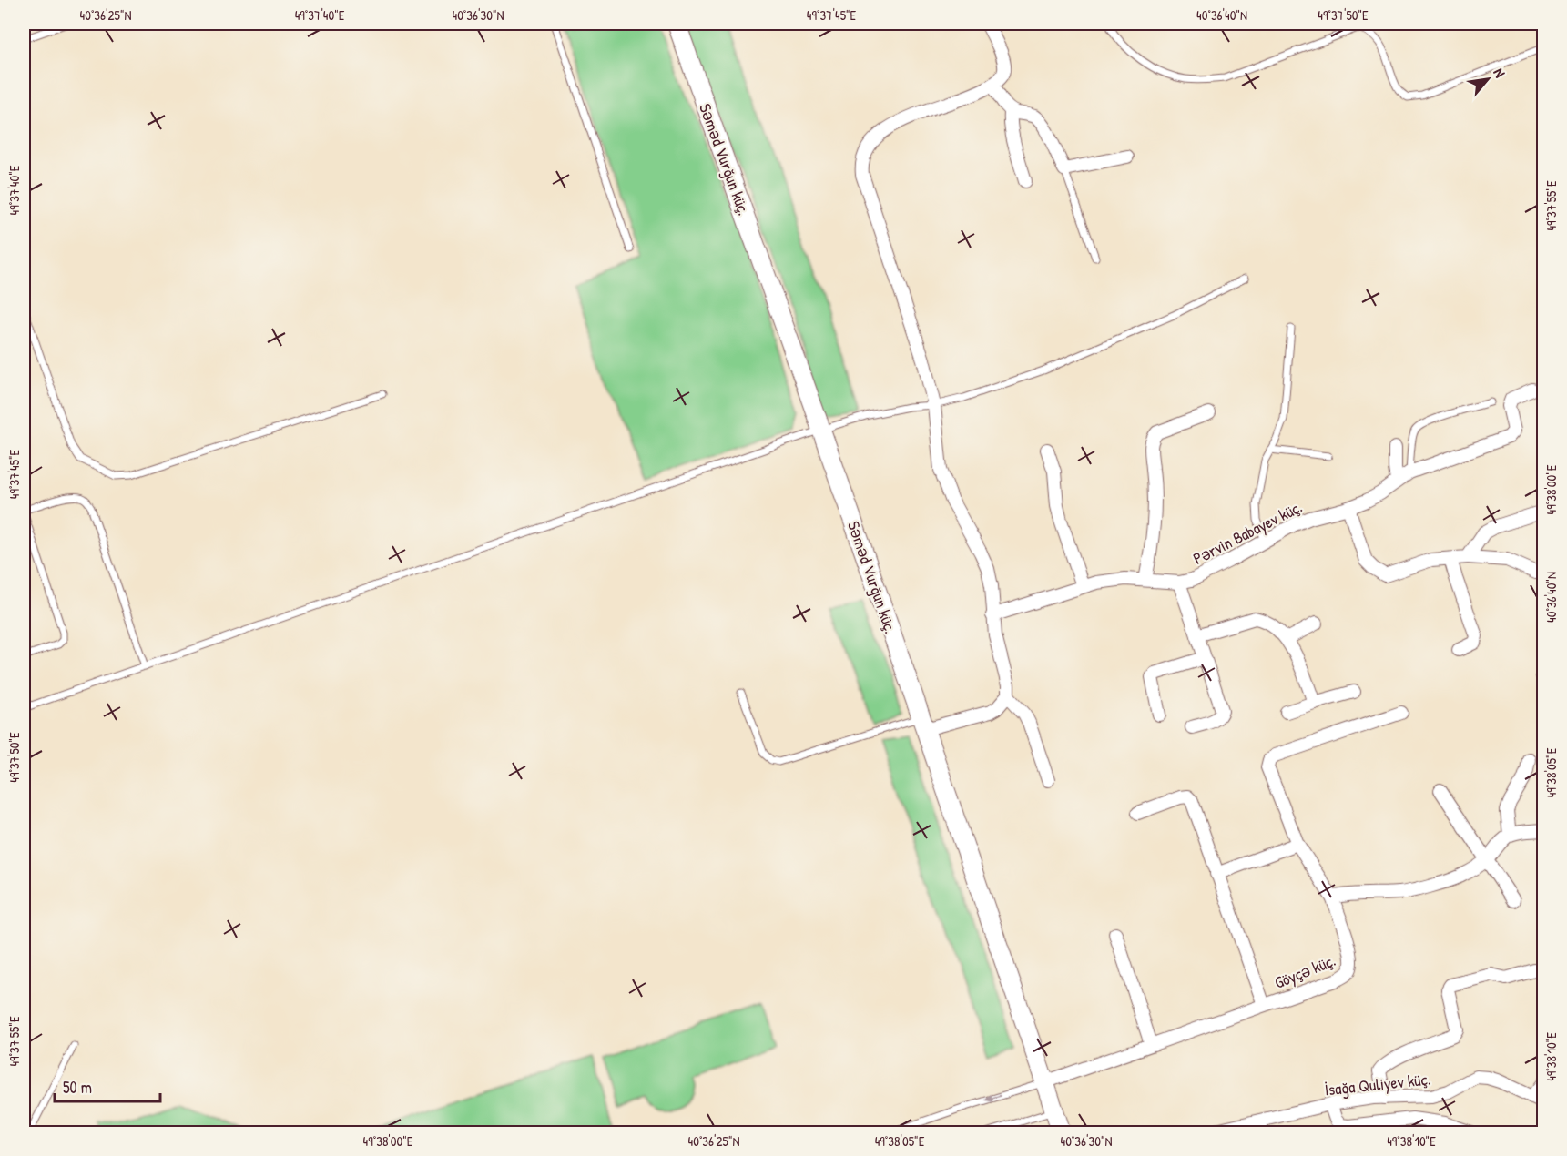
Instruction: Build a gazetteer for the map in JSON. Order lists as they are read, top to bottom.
{
  "streets": {
    "main road": ["Səməd Vurğun küç."],
    "street": ["Pərvin Babayev küç.", "Göyçə küç.", "İsağa Quliyev küç."]
  },
  "crossings": [
    ["Səməd Vurğun küç.", "Göyçə küç."]
  ],
  "scale_bar": "50 m",
  "north": "top right",
  "coordinates": [
    "40°36'25\"N",
    "49°37'40\"E",
    "40°36'30\"N",
    "49°37'45\"E",
    "40°36'40\"N",
    "49°37'50\"E",
    "49°37'55\"E",
    "49°38'00\"E",
    "49°38'05\"E",
    "49°38'10\"E"
  ]
}
